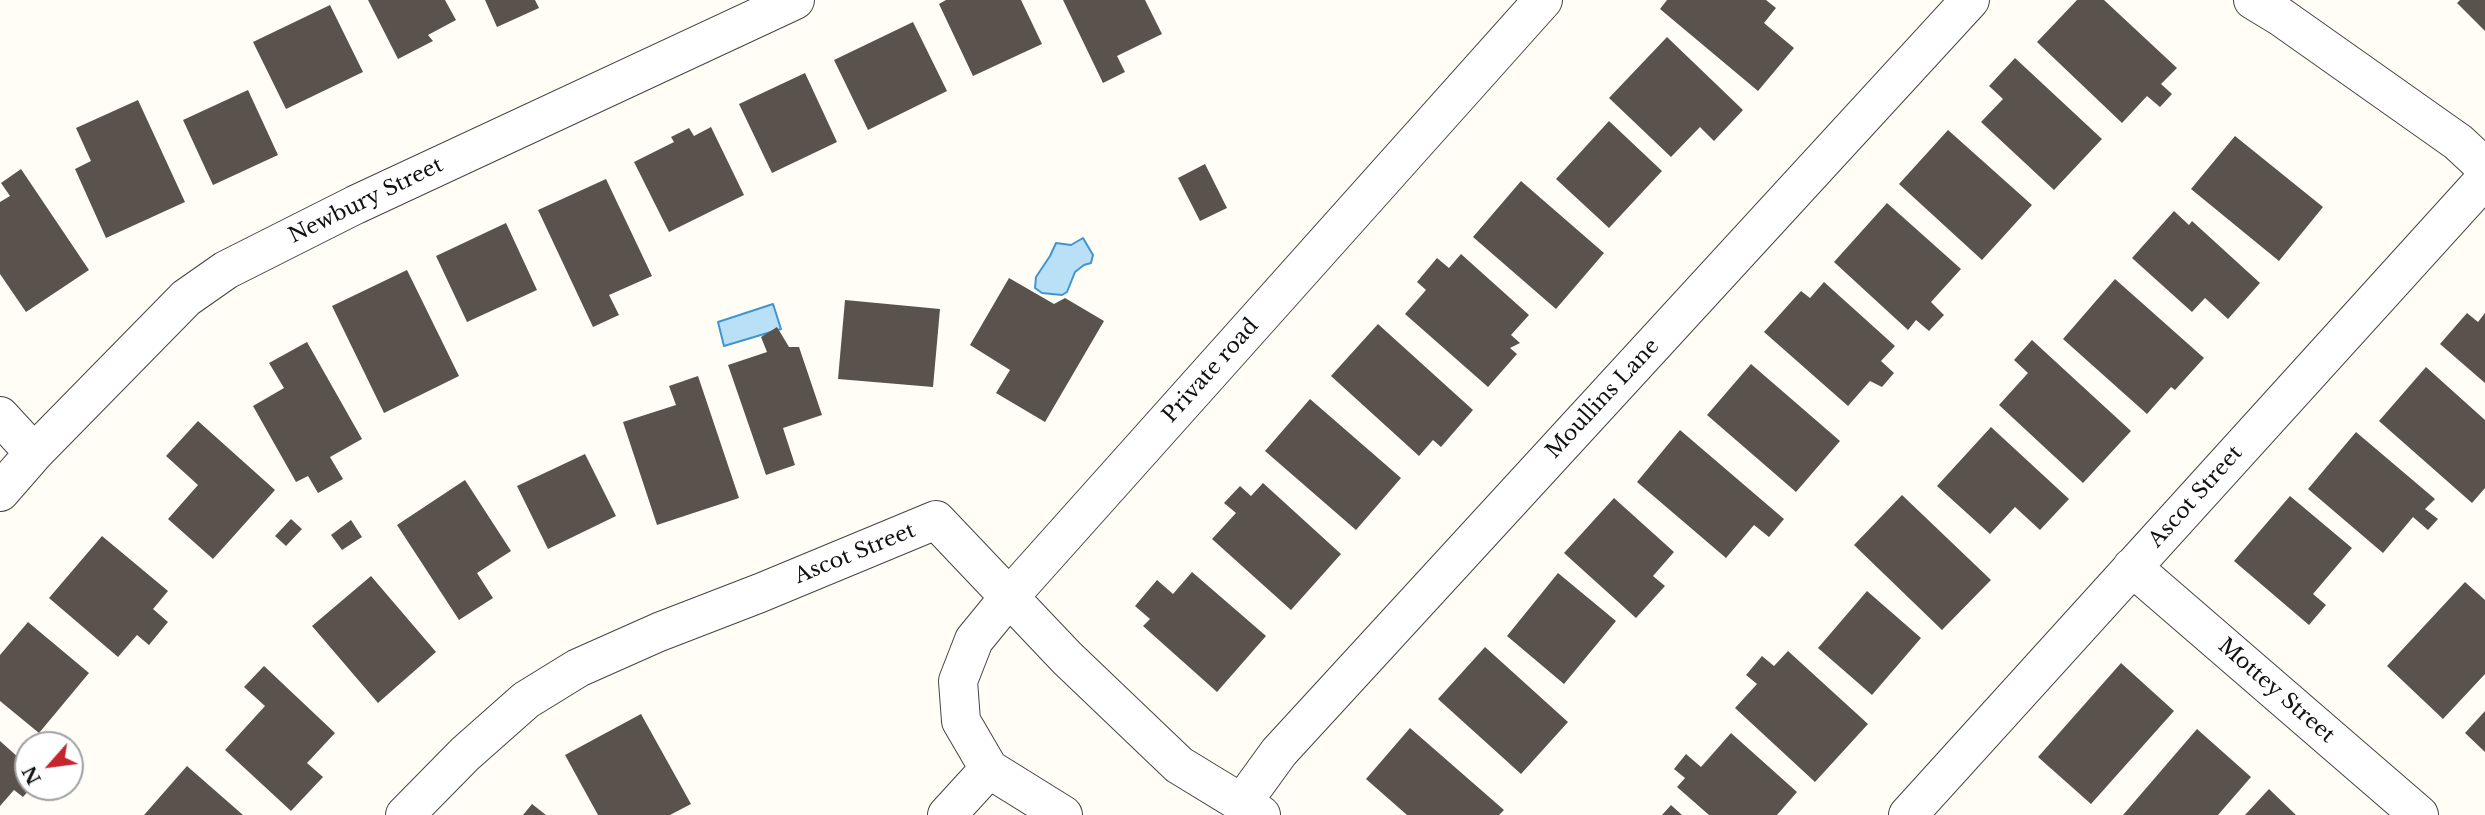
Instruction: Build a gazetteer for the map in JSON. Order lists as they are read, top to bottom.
{
  "streets": {
    "street": [
      "Newbury Street",
      "Private road",
      "Moullins Lane",
      "Ascot Street",
      "Mottey Street"
    ]
  },
  "crossings": [
    ["Private road", "Ascot Street"],
    ["Moullins Lane", "Ascot Street"],
    ["Ascot Street", "Mottey Street"]
  ],
  "north": "bottom left"
}
